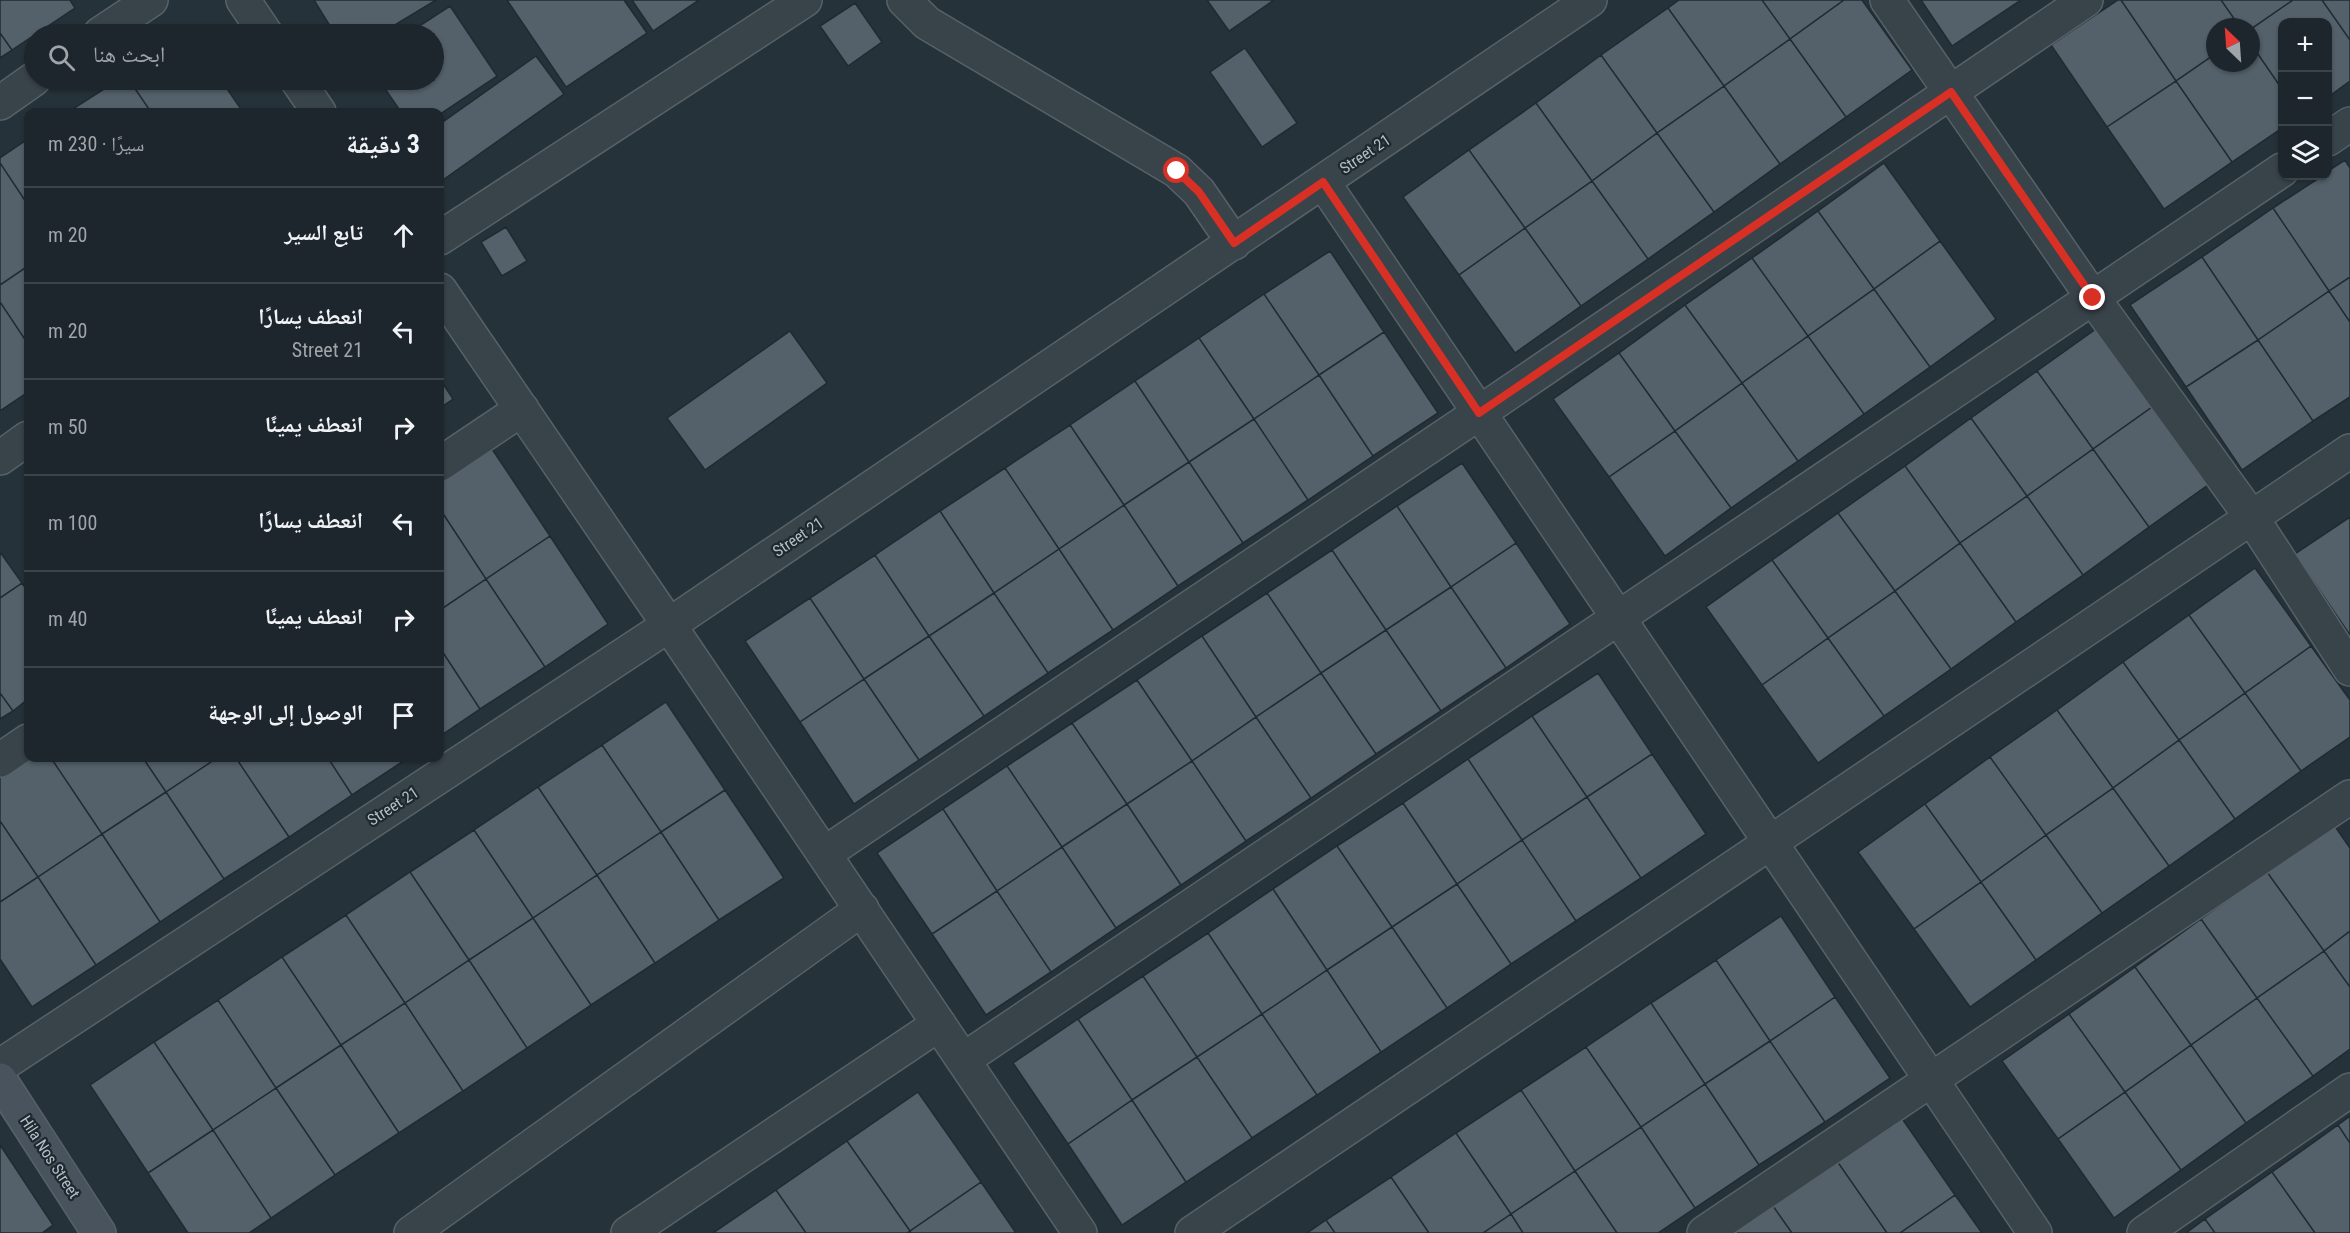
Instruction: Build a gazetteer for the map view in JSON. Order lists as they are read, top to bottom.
{
  "streets": {
    "street": ["Street 21", "Hila Nos Street"]
  },
  "north": "top left",
  "page": {
    "map_buttons": ["+", "−"],
    "search": "ابحث هنا",
    "heading": ["3 دقيقة", "سيرًا · 230 m"],
    "list": [
      ["تابع السير", "20 m"],
      ["انعطف يسارًا", "Street 21", "20 m"],
      ["انعطف يمينًا", "50 m"],
      ["انعطف يسارًا", "100 m"],
      ["انعطف يمينًا", "40 m"],
      "الوصول إلى الوجهة"
    ]
  }
}
